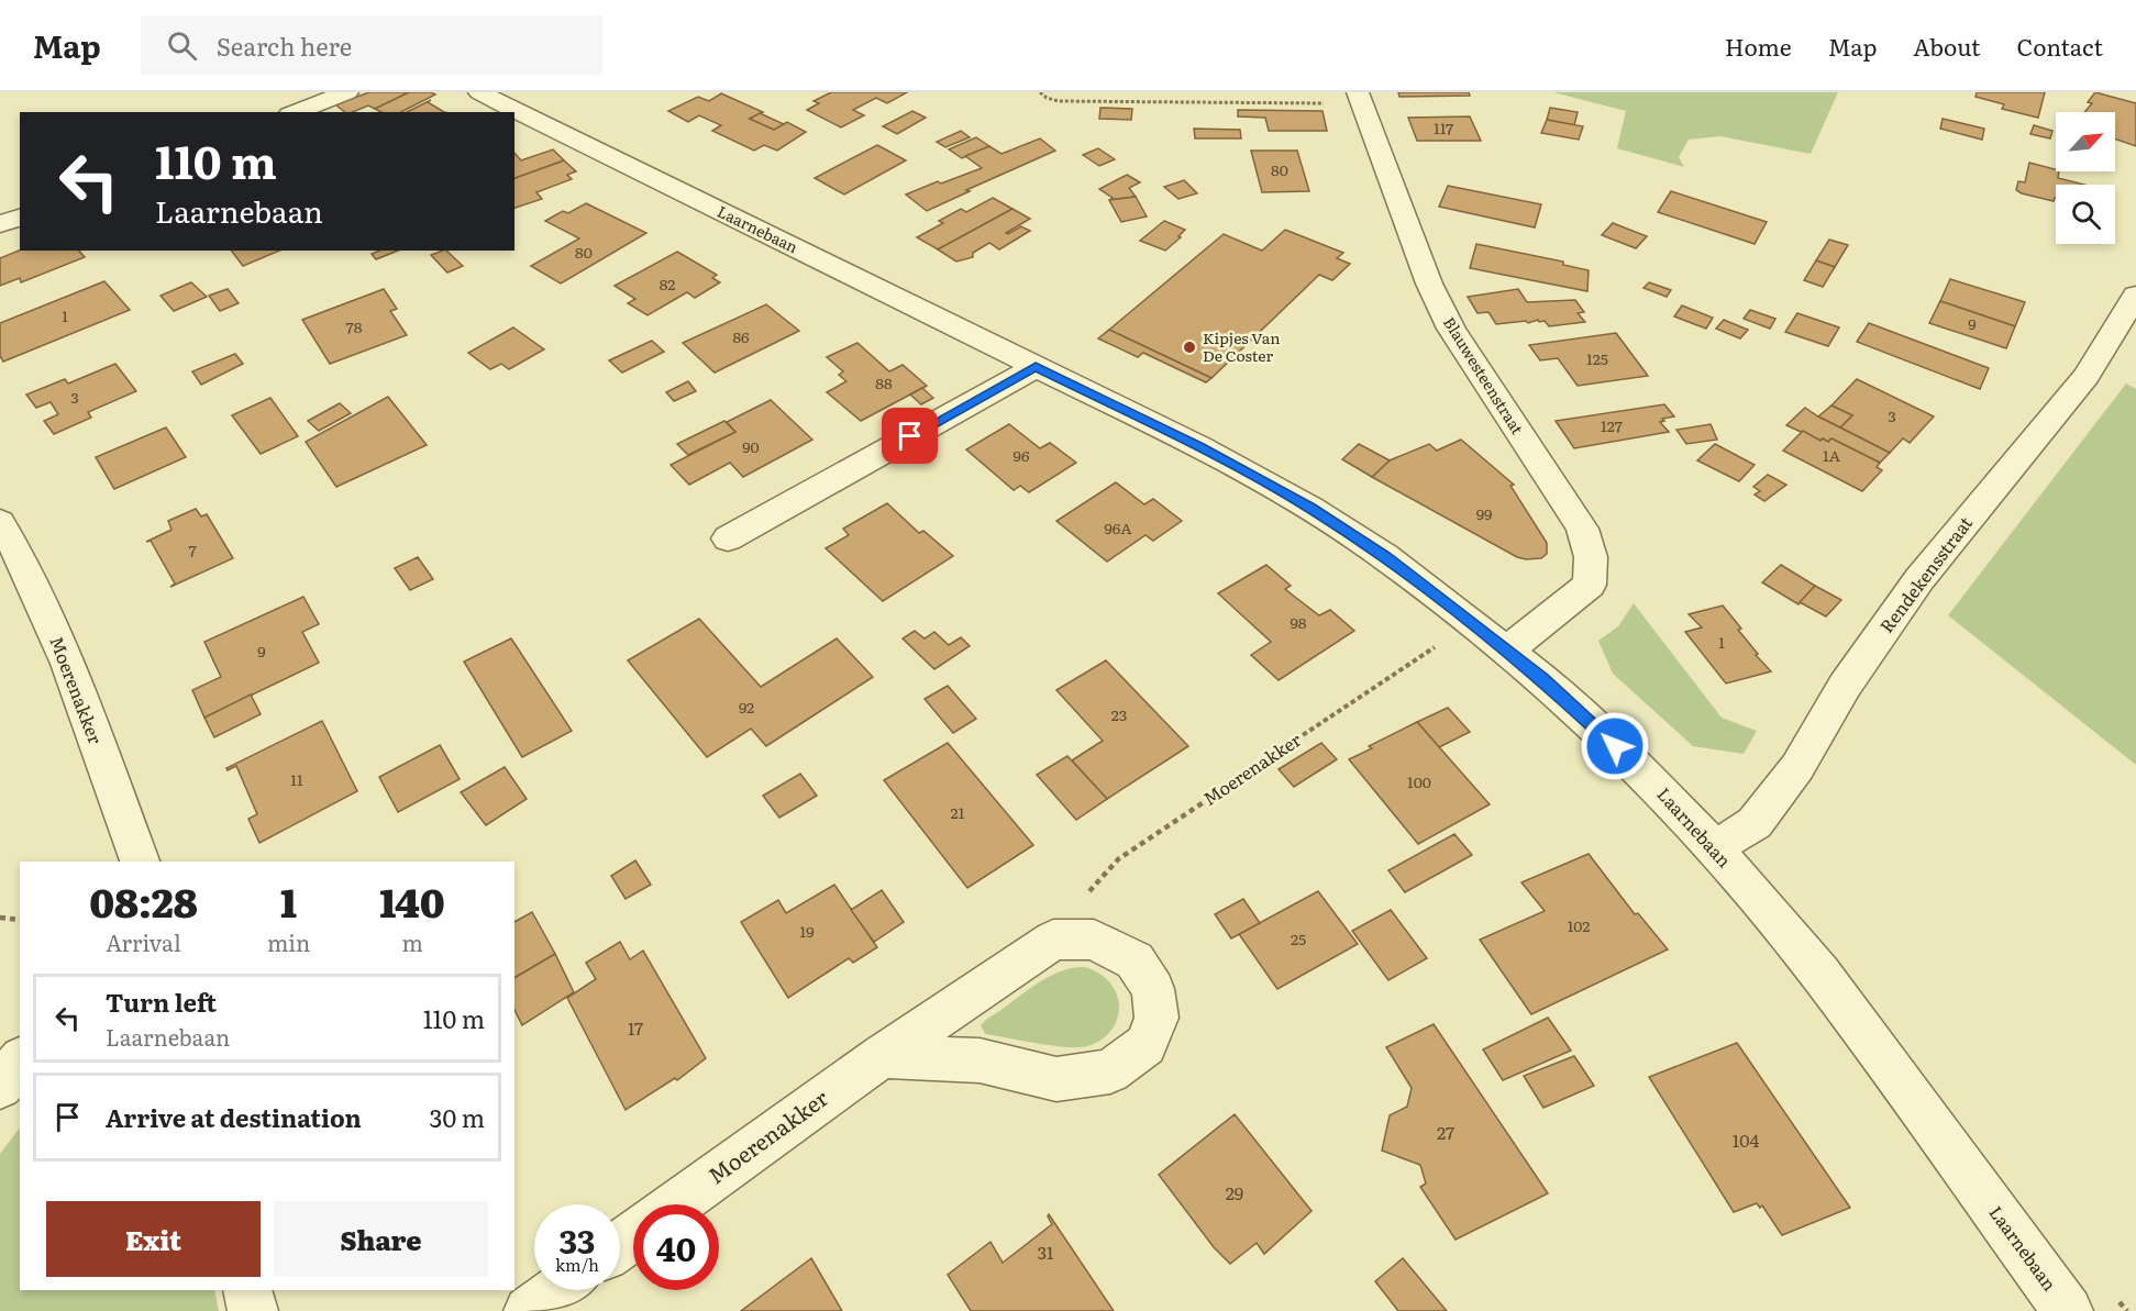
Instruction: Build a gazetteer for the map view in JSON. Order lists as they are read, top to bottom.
{
  "streets": {
    "street": [
      "Laarnebaan",
      "Blauwesteenstraat",
      "Rendekensstraat",
      "Moerenakker"
    ]
  },
  "crossings": [
    ["Laarnebaan", "Blauwesteenstraat"],
    ["Laarnebaan", "Rendekensstraat"],
    ["Laarnebaan", "Moerenakker"]
  ],
  "places": ["Kipjes Van De Coster"],
  "house_numbers": [
    "117",
    "80",
    "80",
    "82",
    "1",
    "9",
    "78",
    "86",
    "125",
    "88",
    "3",
    "3",
    "127",
    "90",
    "96",
    "1A",
    "99",
    "96A",
    "7",
    "98",
    "1",
    "9",
    "92",
    "23",
    "11",
    "100",
    "21",
    "102",
    "19",
    "25",
    "17",
    "27",
    "104",
    "29",
    "31"
  ],
  "north": "top right",
  "page": {
    "header": "Map",
    "search": "Search here",
    "nav": [
      "Home",
      "Map",
      "About",
      "Contact"
    ],
    "turn": ["110 m", "Laarnebaan"],
    "eta": [
      "08:28",
      "Arrival",
      "1",
      "min",
      "140",
      "m"
    ],
    "list": [
      {
        "name": "Turn left",
        "note": "Laarnebaan",
        "value": "110 m"
      },
      {
        "name": "Arrive at destination",
        "value": "30 m"
      }
    ],
    "buttons": ["Exit", "Share"],
    "speed": "33 km/h",
    "limit": "40"
  }
}
